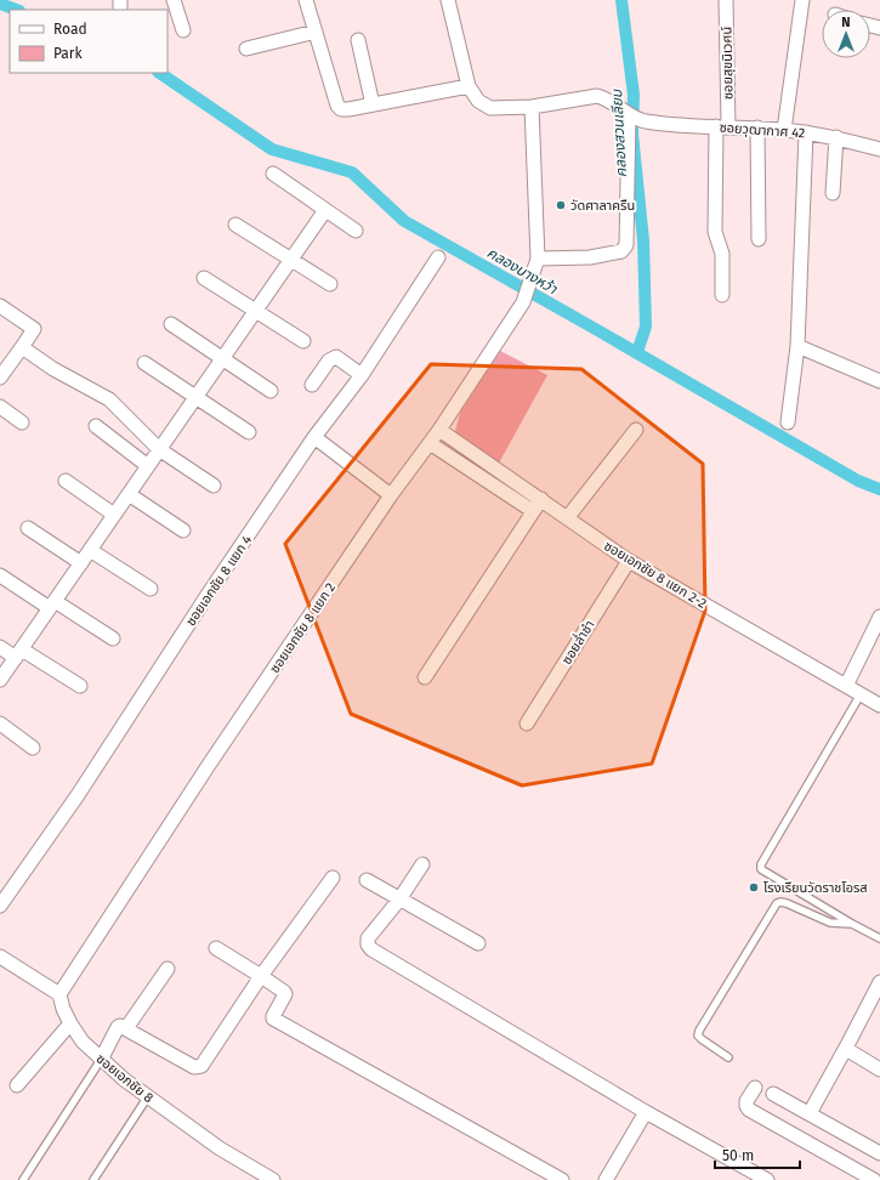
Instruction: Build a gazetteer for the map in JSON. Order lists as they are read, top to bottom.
{
  "streets": {
    "street": [
      "ซอยสุขนิเวศน์",
      "ซอยวุฒากาศ 42",
      "ซอยเอกชัย 8 แยก 2-2",
      "ซอยเอกชัย 8 แยก 4",
      "ซอยเอกชัย 8 แยก 2",
      "ซอยล่ำชำ",
      "ซอยเอกชัย 8"
    ]
  },
  "crossings": [
    ["ซอยสุขนิเวศน์", "ซอยวุฒากาศ 42"],
    ["ซอยเอกชัย 8 แยก 2-2", "ซอยเอกชัย 8 แยก 2"],
    ["ซอยเอกชัย 8 แยก 2-2", "ซอยล่ำชำ"],
    ["ซอยเอกชัย 8 แยก 2", "ซอยเอกชัย 8"]
  ],
  "water": ["คลองสวนเลียบ", "คลองบางหว้า"],
  "places": ["วัดศาลาครืน", "โรงเรียนวัดราชโอรส"],
  "legend": ["Road", "Park"],
  "scale_bar": "50 m",
  "north": "top"
}
